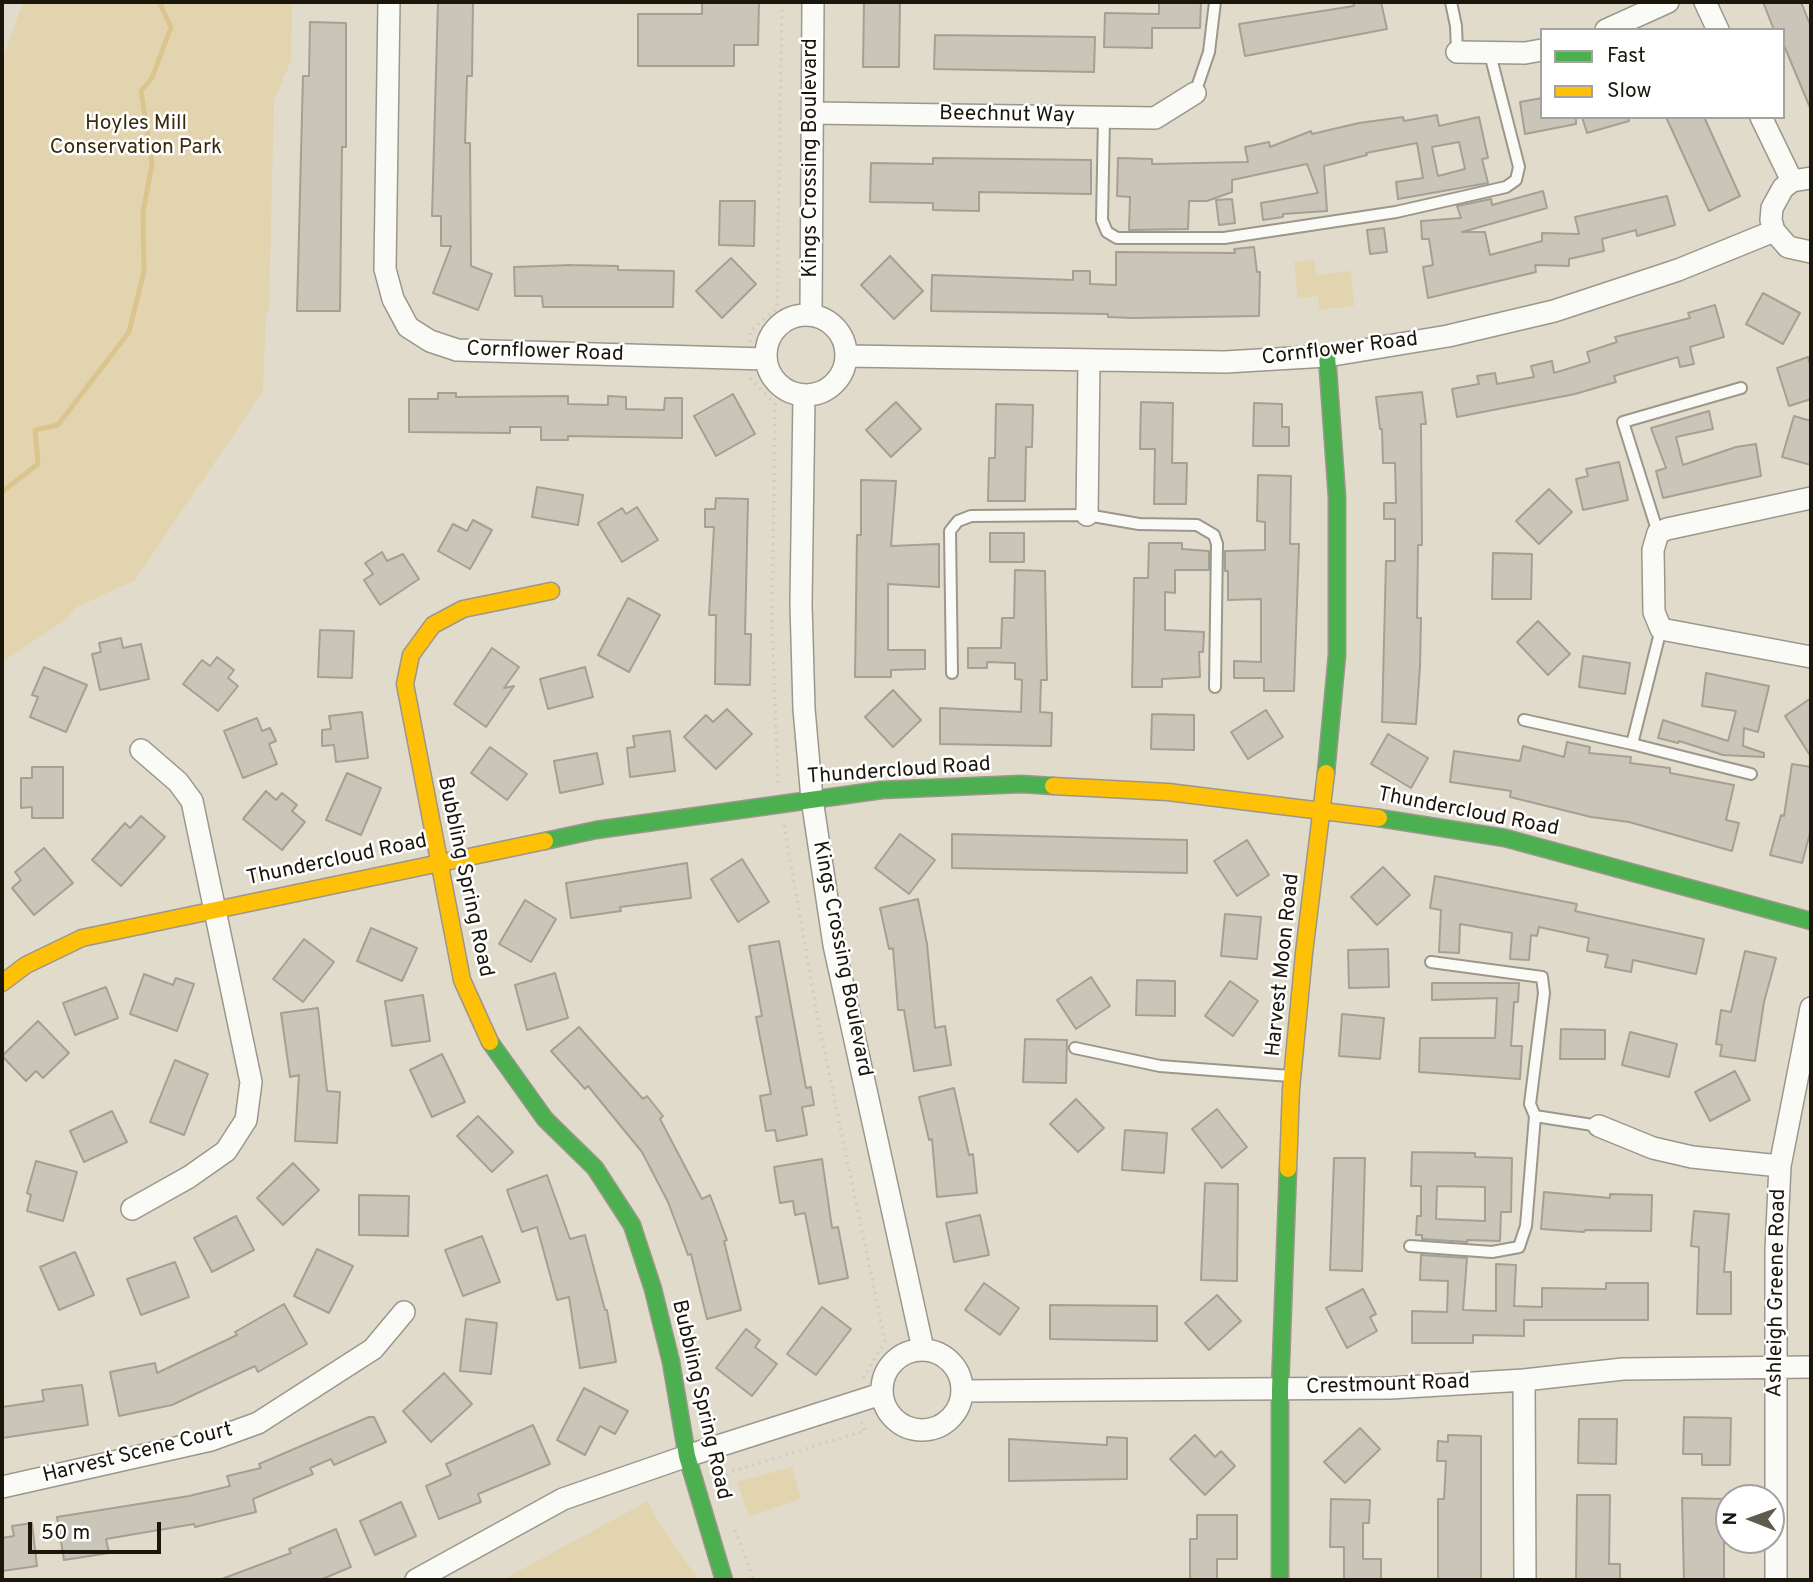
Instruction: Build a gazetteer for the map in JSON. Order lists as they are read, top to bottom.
{
  "streets": {
    "street": [
      "Beechnut Way",
      "Kings Crossing Boulevard",
      "Cornflower Road",
      "Thundercloud Road",
      "Bubbling Spring Road",
      "Harvest Moon Road",
      "Ashleigh Greene Road",
      "Crestmount Road",
      "Harvest Scene Court"
    ]
  },
  "crossings": [
    ["Beechnut Way", "Kings Crossing Boulevard"],
    ["Kings Crossing Boulevard", "Cornflower Road"],
    ["Kings Crossing Boulevard", "Thundercloud Road"],
    ["Kings Crossing Boulevard", "Crestmount Road"],
    ["Cornflower Road", "Harvest Moon Road"],
    ["Thundercloud Road", "Bubbling Spring Road"],
    ["Thundercloud Road", "Harvest Moon Road"],
    ["Harvest Moon Road", "Crestmount Road"],
    ["Ashleigh Greene Road", "Crestmount Road"]
  ],
  "parks": ["Hoyles Mill Conservation Park"],
  "legend": ["Fast", "Slow"],
  "scale_bar": "50 m",
  "north": "left"
}
